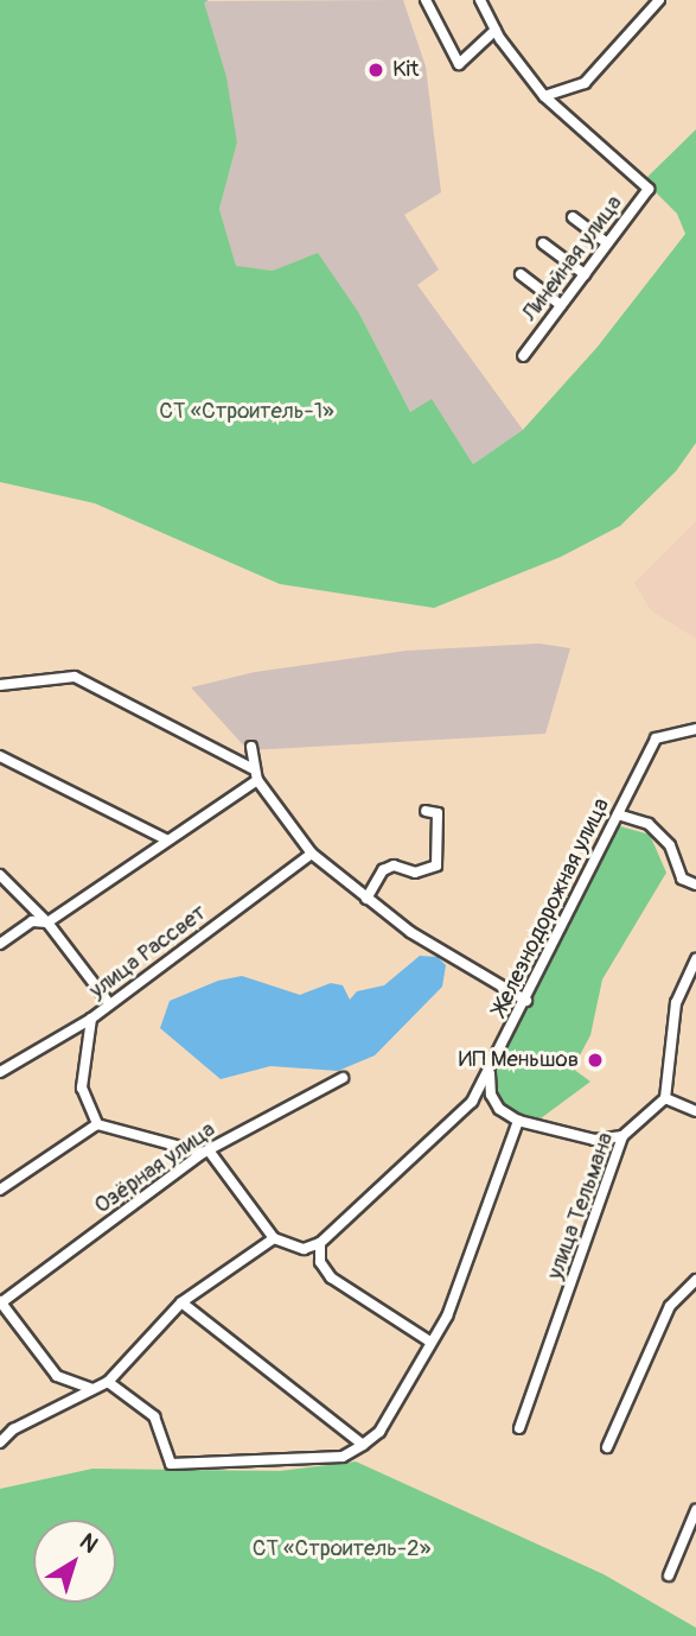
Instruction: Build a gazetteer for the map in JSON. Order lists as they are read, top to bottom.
{
  "streets": {
    "street": [
      "Линейная улица",
      "Железнодорожная улица",
      "улица Рассвет",
      "Озёрная улица",
      "улица Тельмана"
    ]
  },
  "parks": ["СТ «Строитель-1»", "СТ «Строитель-2»"],
  "places": ["Kit", "ИП Меньшов"],
  "north": "top right"
}
